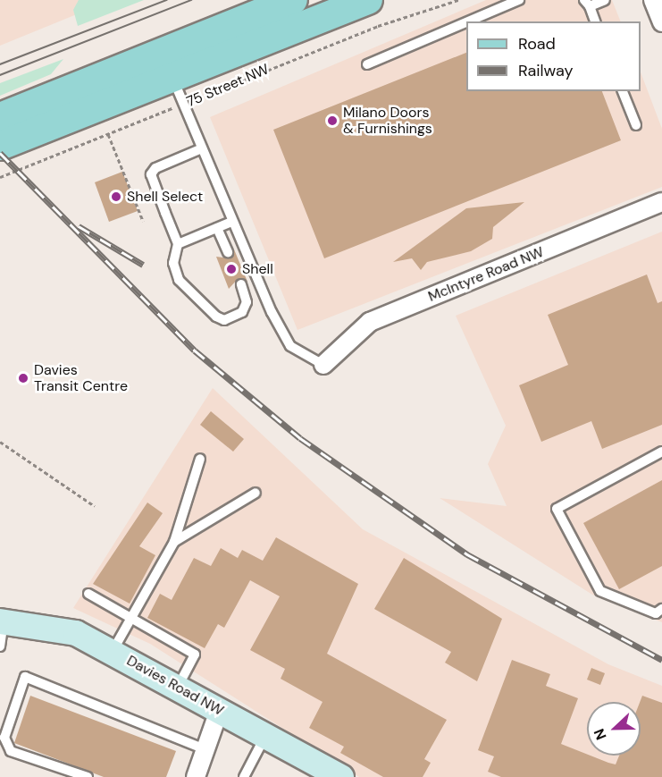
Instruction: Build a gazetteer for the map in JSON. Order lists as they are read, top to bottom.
{
  "streets": {
    "main road": ["75 Street NW"],
    "street": ["McIntyre Road NW", "Davies Road NW"]
  },
  "places": [
    "Milano Doors & Furnishings",
    "Shell Select",
    "Shell",
    "Davies Transit Centre"
  ],
  "legend": ["Road", "Railway"],
  "north": "left"
}
